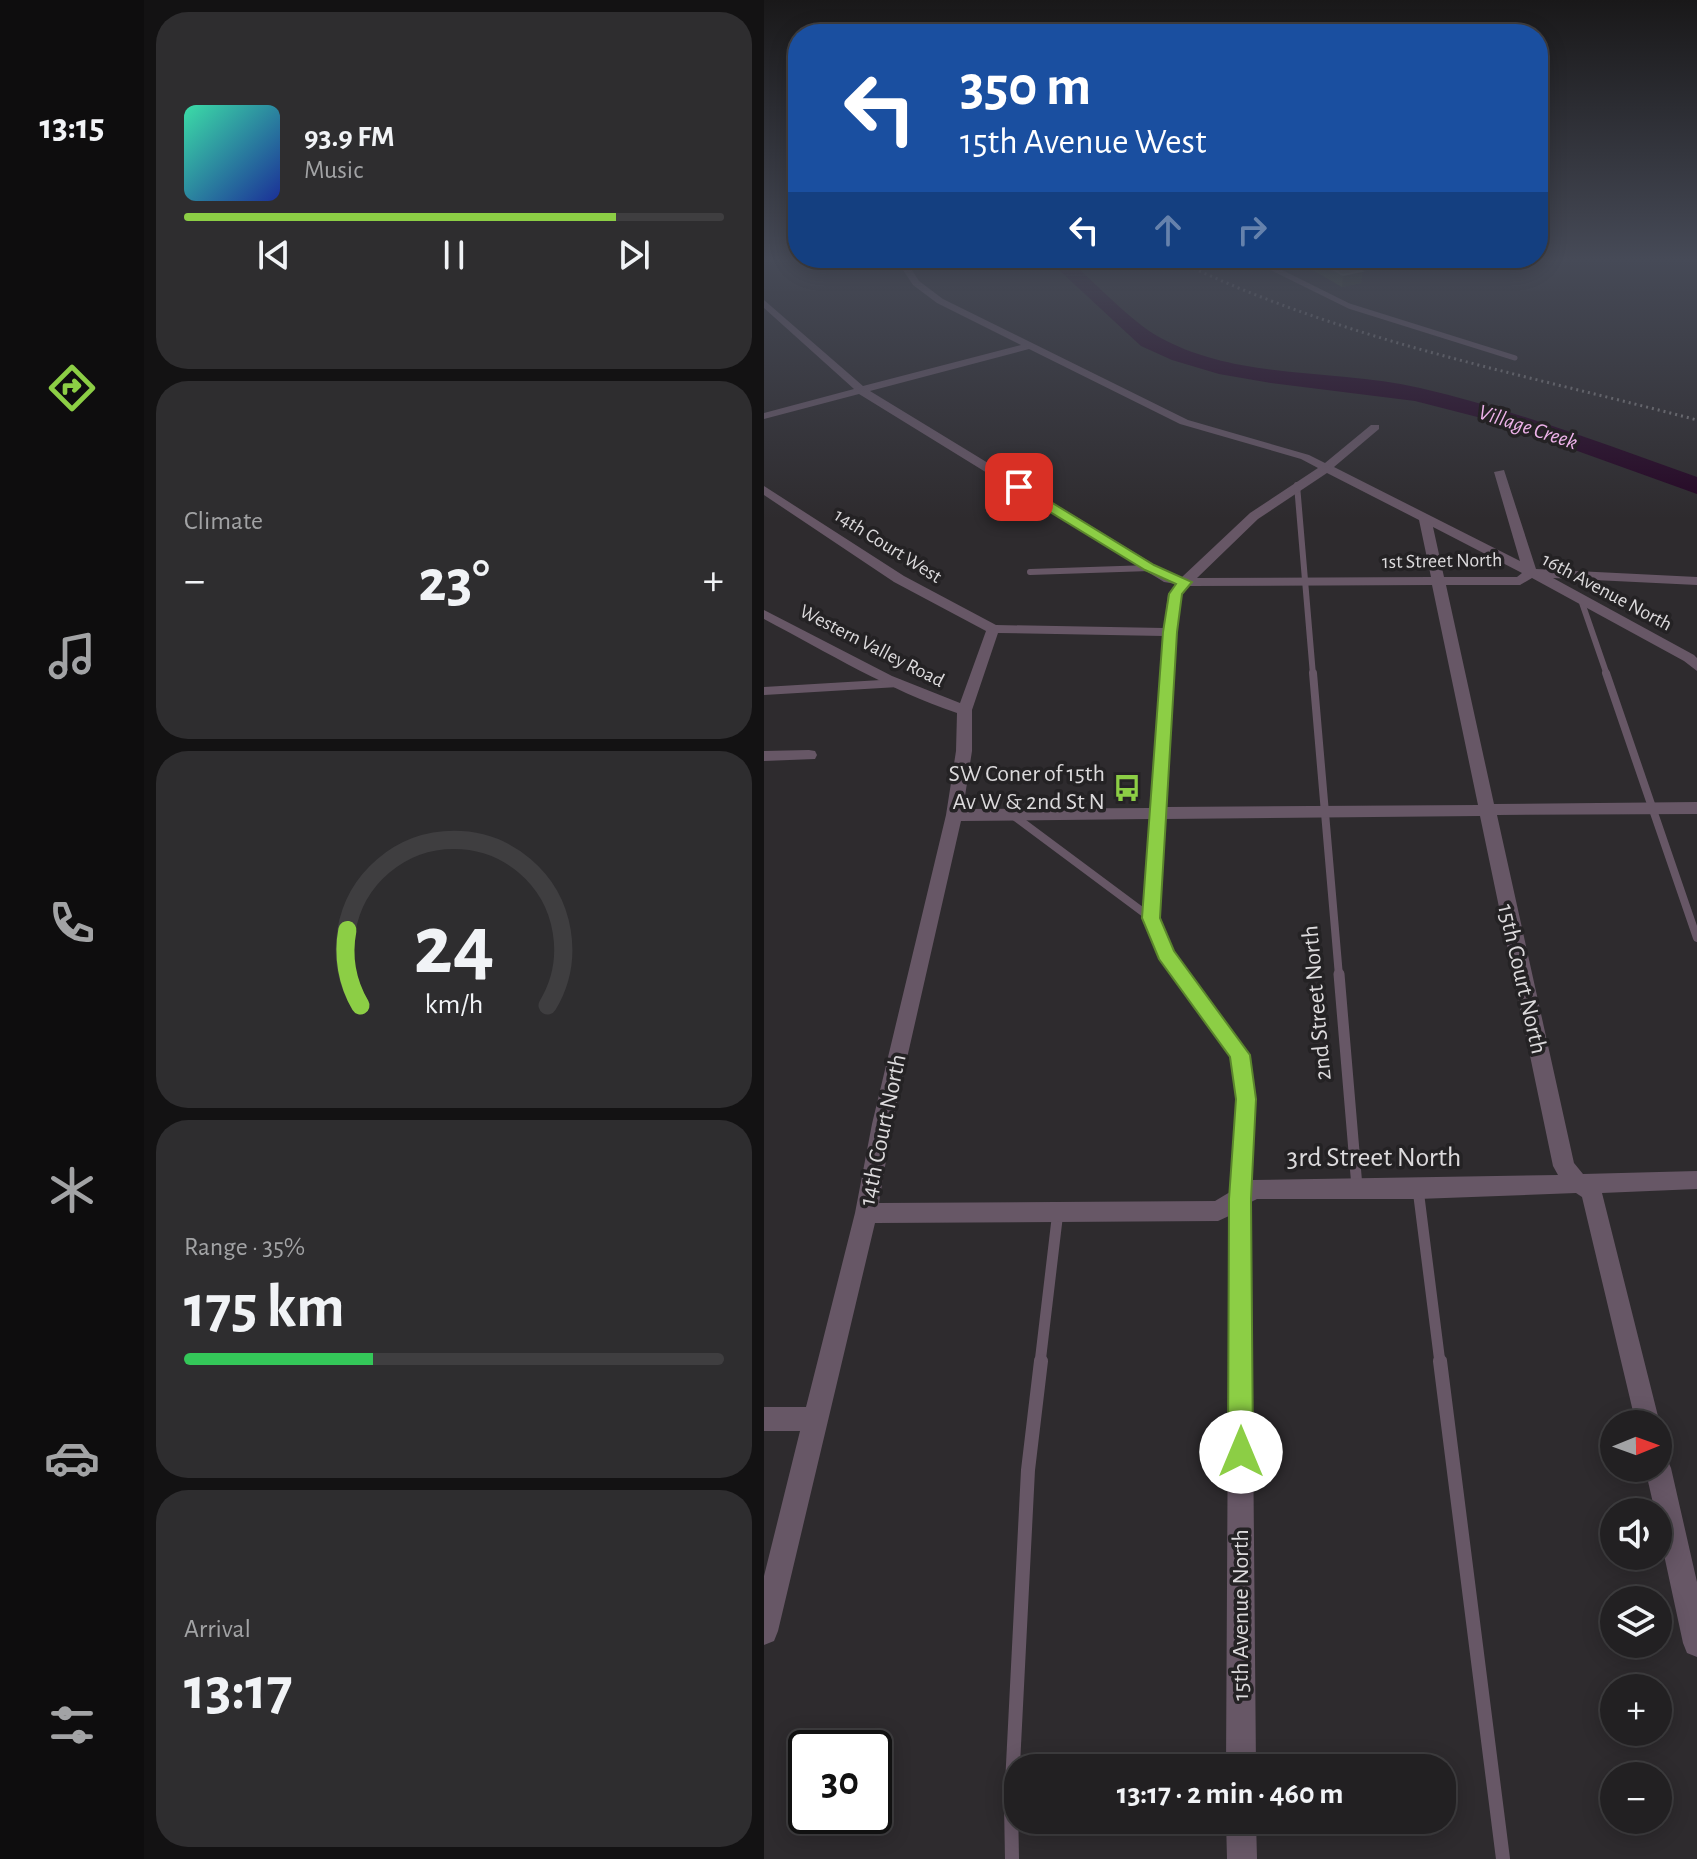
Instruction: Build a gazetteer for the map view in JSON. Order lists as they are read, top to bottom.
{
  "streets": {
    "street": [
      "14th Court West",
      "1st Street North",
      "16th Avenue North",
      "Western Valley Road",
      "15th Court North",
      "14th Court North",
      "3rd Street North",
      "15th Avenue North"
    ],
    "lane": ["2nd Street North"]
  },
  "crossings": [
    ["14th Court West", "14th Court North"],
    ["1st Street North", "16th Avenue North"],
    ["1st Street North", "15th Court North"],
    ["1st Street North", "2nd Street North"],
    ["1st Street North", "15th Avenue North"],
    ["16th Avenue North", "15th Court North"],
    ["Western Valley Road", "14th Court North"],
    ["15th Court North", "3rd Street North"],
    ["2nd Street North", "3rd Street North"],
    ["14th Court North", "3rd Street North"],
    ["3rd Street North", "15th Avenue North"]
  ],
  "water": ["Village Creek"],
  "places": {
    "bus stop": ["SW Coner of 15th Av W & 2nd St N"]
  },
  "north": "right",
  "page": {
    "tabs": "13:15",
    "turn": ["350 m", "15th Avenue West"],
    "song": ["93.9 FM", "Music"],
    "tile": [
      "Climate",
      ["Range · 35%", "175 km"],
      ["Arrival", "13:17"]
    ],
    "heat": ["−", "23°", "+"],
    "map_buttons": ["+", "−"],
    "limit": "30",
    "trip": "13:17 · 2 min · 460 m",
    "gauge": ["24", "km/h"]
  }
}
